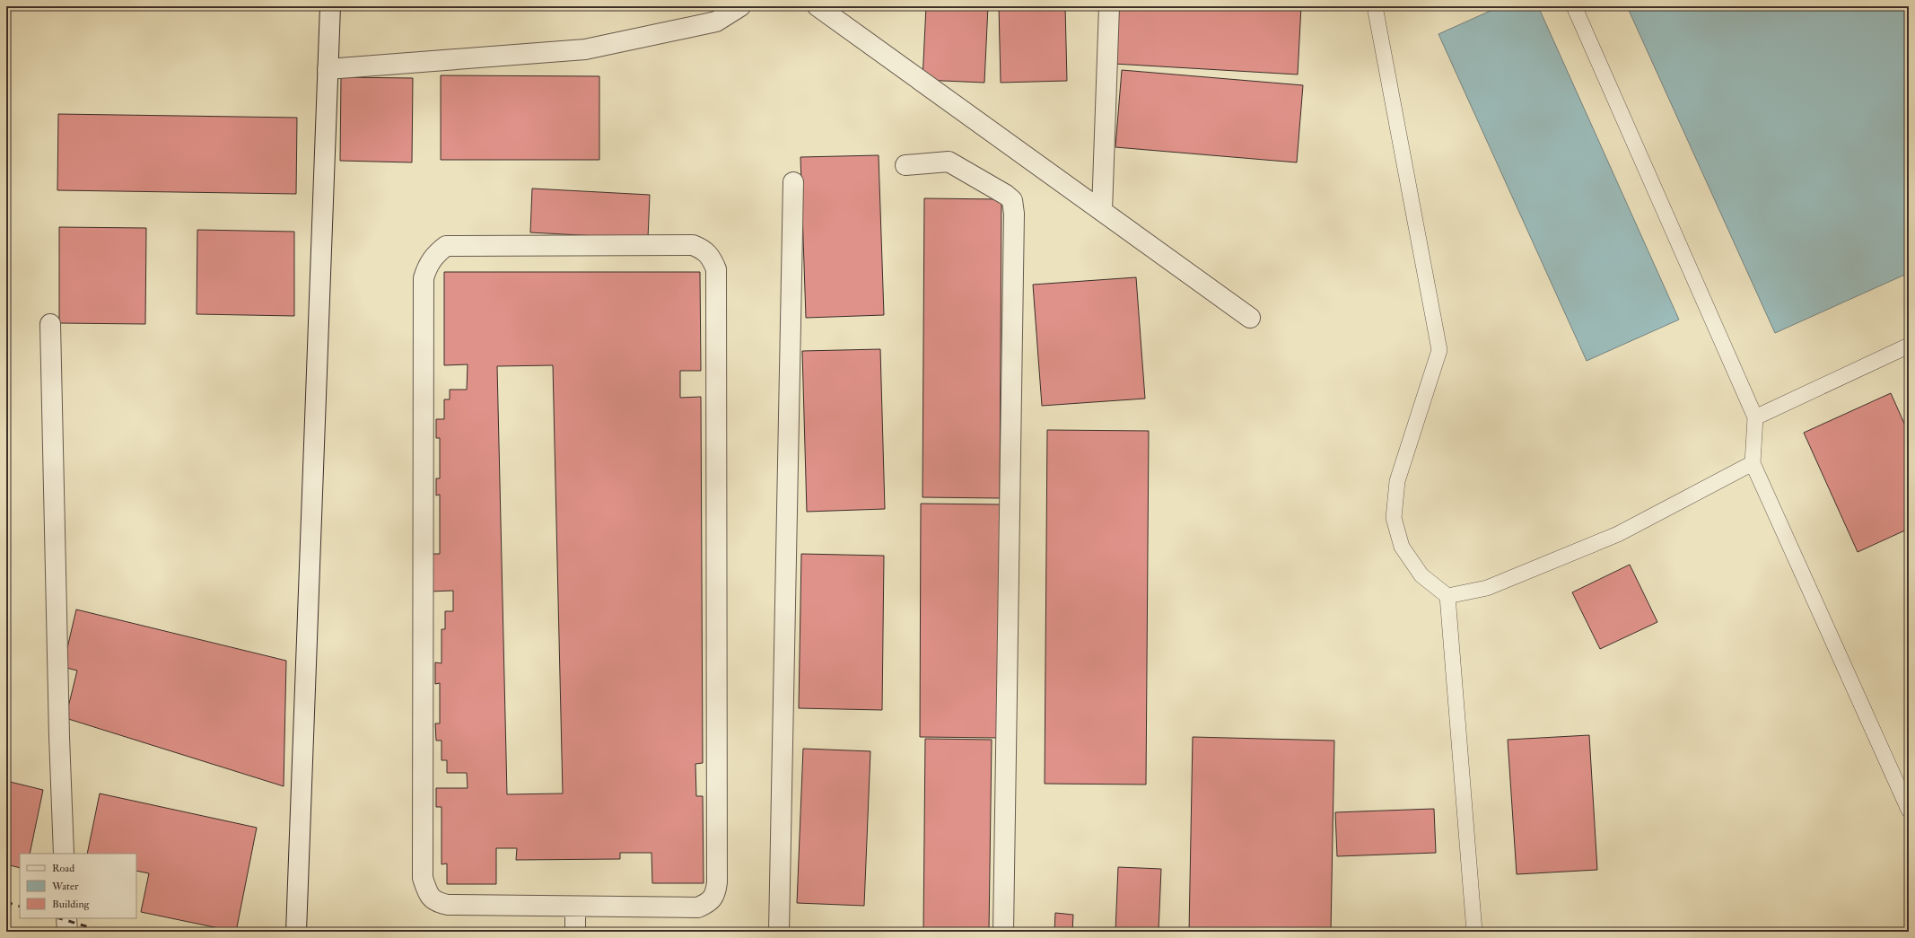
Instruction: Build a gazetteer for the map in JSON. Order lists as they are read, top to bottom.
{
  "legend": ["Road", "Water", "Building"]
}
